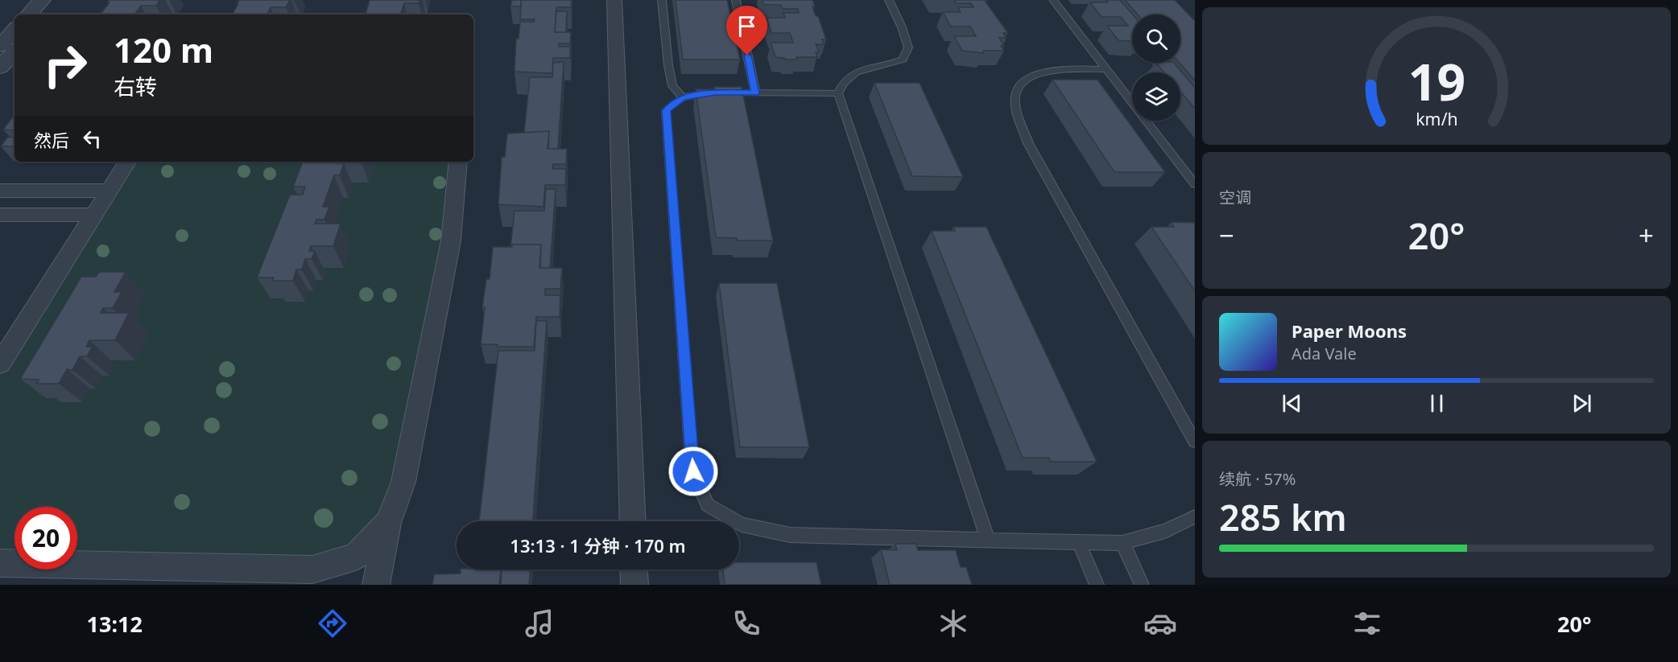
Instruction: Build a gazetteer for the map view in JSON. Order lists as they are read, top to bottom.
{
  "page": {
    "turn": ["120 m", "右转"],
    "then": "然后",
    "tile": [
      "空调",
      ["续航 · 57%", "285 km"]
    ],
    "heat": ["−", "20°", "+"],
    "song": ["Paper Moons", "Ada Vale"],
    "limit": "20",
    "trip": "13:13 · 1 分钟 · 170 m",
    "tabs": ["13:12", "20°"],
    "gauge": ["19", "km/h"]
  }
}
